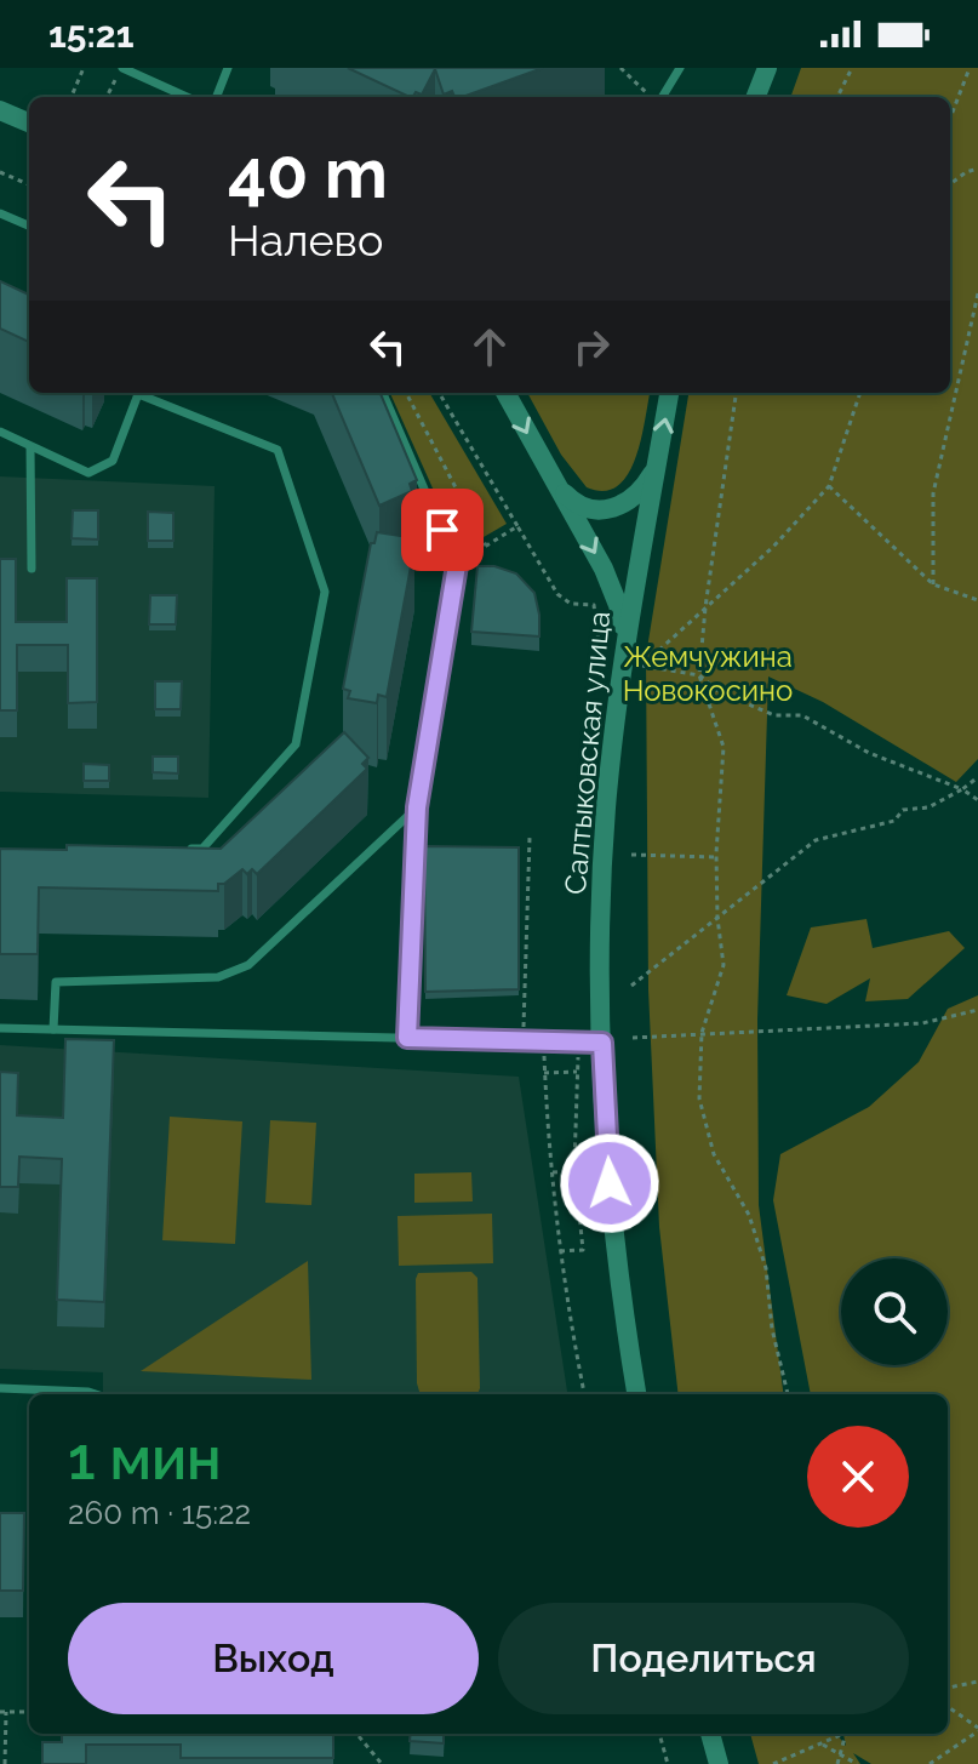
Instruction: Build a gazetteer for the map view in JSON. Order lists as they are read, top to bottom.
{
  "streets": {
    "street": ["Салтыковская улица"]
  },
  "parks": ["Жемчужина Новокосино"],
  "page": {
    "status": "15:21",
    "turn": ["40 m", "Налево"],
    "heading": ["1 мин", "260 m · 15:22"],
    "buttons": ["Выход", "Поделиться"]
  }
}
